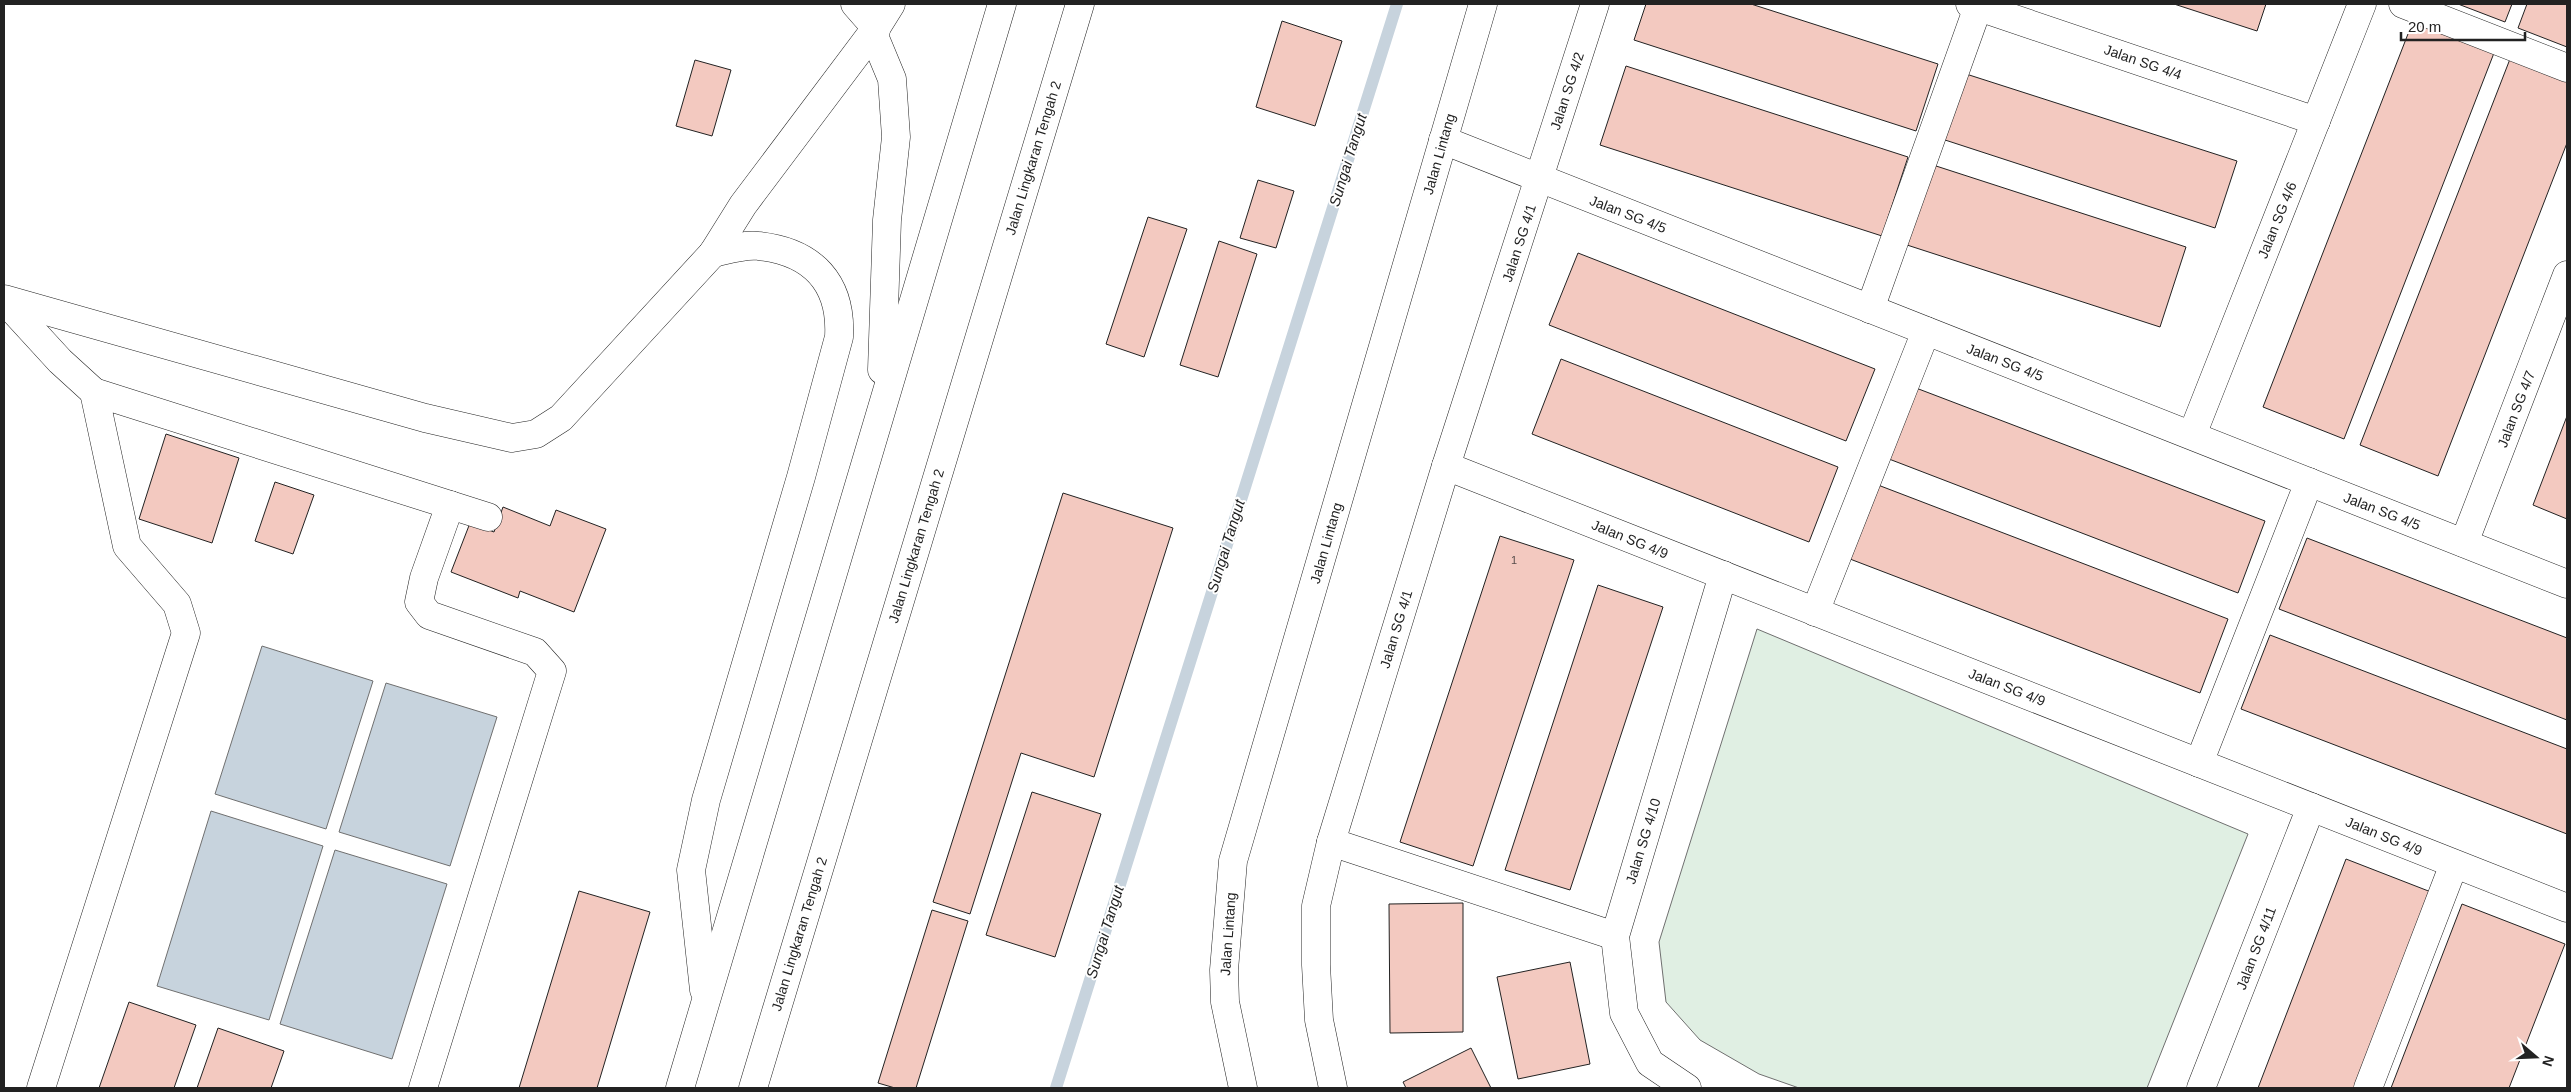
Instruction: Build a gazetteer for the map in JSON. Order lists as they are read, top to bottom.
{
  "streets": {
    "main road": [
      "Jalan SG 4/4",
      "Jalan SG 4/2",
      "Jalan Lintang",
      "Jalan Lingkaran Tengah 2",
      "Jalan SG 4/5",
      "Jalan SG 4/6",
      "Jalan SG 4/1",
      "Jalan SG 4/7",
      "Jalan SG 4/9",
      "Jalan SG 4/10",
      "Jalan SG 4/11"
    ]
  },
  "crossings": [
    ["Jalan SG 4/4", "Jalan SG 4/6"],
    ["Jalan SG 4/2", "Jalan SG 4/5"],
    ["Jalan SG 4/2", "Jalan SG 4/1"],
    ["Jalan Lintang", "Jalan SG 4/5"],
    ["Jalan SG 4/5", "Jalan SG 4/6"],
    ["Jalan SG 4/5", "Jalan SG 4/1"],
    ["Jalan SG 4/5", "Jalan SG 4/7"],
    ["Jalan SG 4/1", "Jalan SG 4/9"],
    ["Jalan SG 4/9", "Jalan SG 4/10"],
    ["Jalan SG 4/9", "Jalan SG 4/11"]
  ],
  "water": ["Sungai Tangut"],
  "house_numbers": ["1"],
  "scale_bar": "20 m",
  "north": "right"
}
